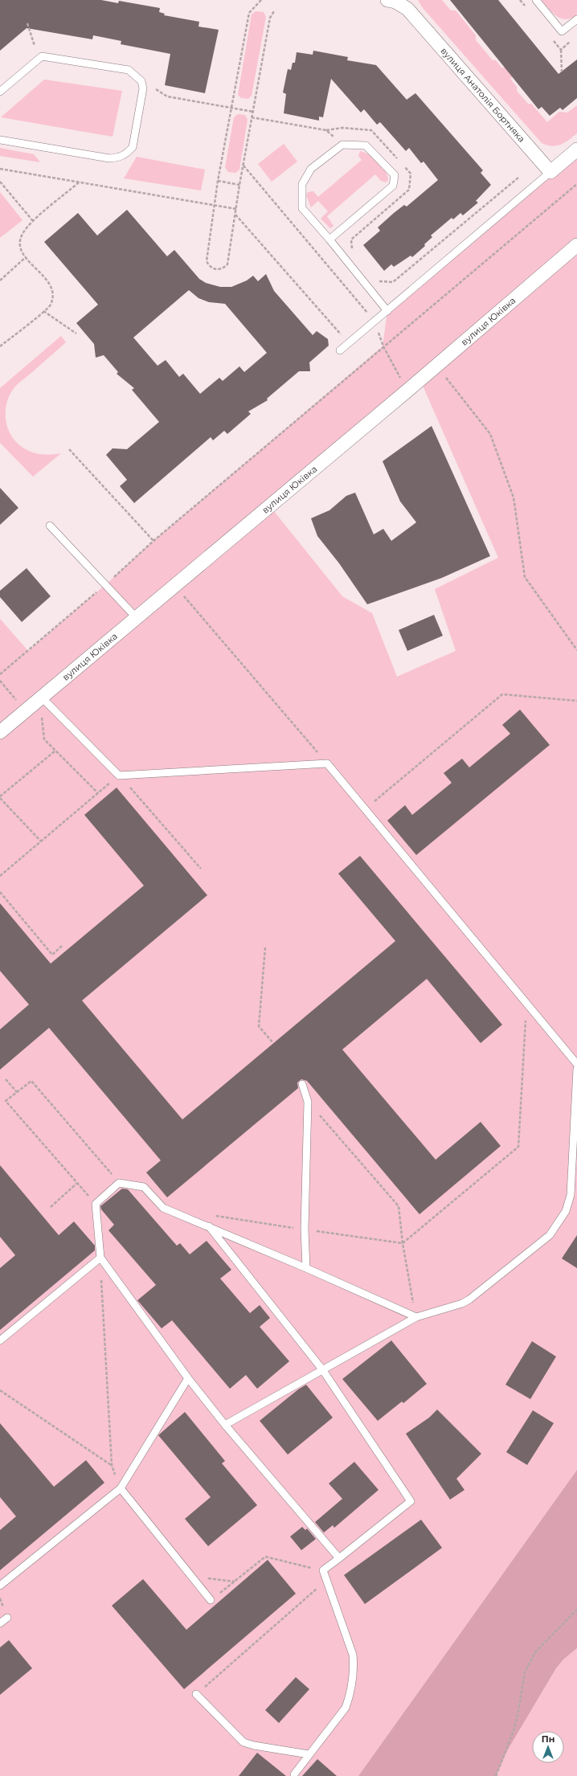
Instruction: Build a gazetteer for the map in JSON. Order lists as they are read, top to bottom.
{
  "streets": {
    "street": ["вулиця Анатолія Бортняка", "вулиця Юківка"]
  },
  "north": "top"
}
